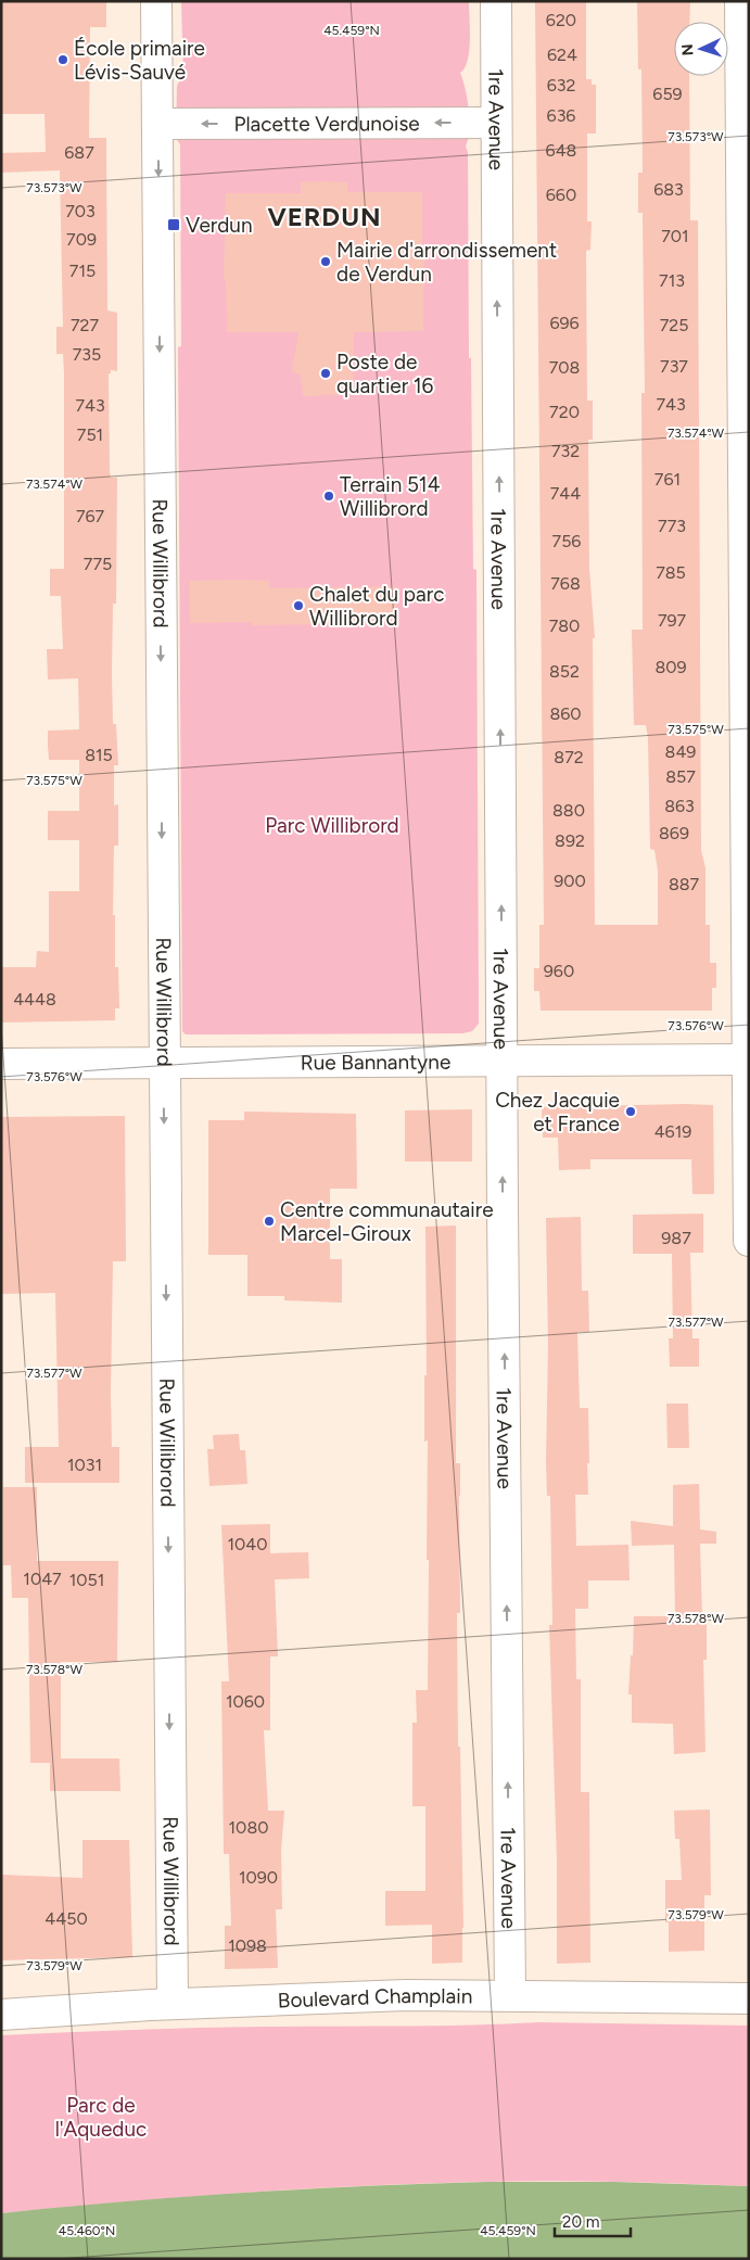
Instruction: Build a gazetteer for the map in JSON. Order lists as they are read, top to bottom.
{
  "streets": {
    "street": [
      "1re Avenue",
      "Placette Verdunoise",
      "Rue Willibrord",
      "Rue Bannantyne",
      "Boulevard Champlain"
    ]
  },
  "crossings": [
    ["1re Avenue", "Placette Verdunoise"],
    ["1re Avenue", "Rue Bannantyne"],
    ["1re Avenue", "Boulevard Champlain"],
    ["Placette Verdunoise", "Rue Willibrord"],
    ["Rue Willibrord", "Rue Bannantyne"],
    ["Rue Willibrord", "Boulevard Champlain"]
  ],
  "one_way": ["Placette Verdunoise", "Rue Willibrord"],
  "districts": ["VERDUN"],
  "parks": ["Parc Willibrord", "Parc de l'Aqueduc"],
  "places": {
    "other": [
      "École primaire Lévis-Sauvé",
      "Mairie d'arrondissement de Verdun",
      "Poste de quartier 16",
      "Terrain 514 Willibrord",
      "Chalet du parc Willibrord",
      "Chez Jacquie et France",
      "Centre communautaire Marcel-Giroux"
    ],
    "transit": ["Verdun"]
  },
  "house_numbers": [
    "620",
    "624",
    "632",
    "659",
    "636",
    "648",
    "687",
    "683",
    "660",
    "703",
    "701",
    "709",
    "715",
    "713",
    "696",
    "727",
    "725",
    "735",
    "737",
    "708",
    "743",
    "743",
    "720",
    "751",
    "732",
    "761",
    "744",
    "767",
    "773",
    "756",
    "775",
    "785",
    "768",
    "797",
    "780",
    "809",
    "852",
    "860",
    "849",
    "815",
    "872",
    "857",
    "863",
    "880",
    "869",
    "892",
    "900",
    "887",
    "960",
    "4448",
    "4619",
    "987",
    "1031",
    "1040",
    "1047",
    "1051",
    "1060",
    "1080",
    "1090",
    "4450",
    "1098"
  ],
  "scale_bar": "20 m",
  "north": "left",
  "coordinates": [
    "45.459°N",
    "73.573°W",
    "73.574°W",
    "73.575°W",
    "73.576°W",
    "73.577°W",
    "73.578°W",
    "73.579°W",
    "45.460°N"
  ]
}
